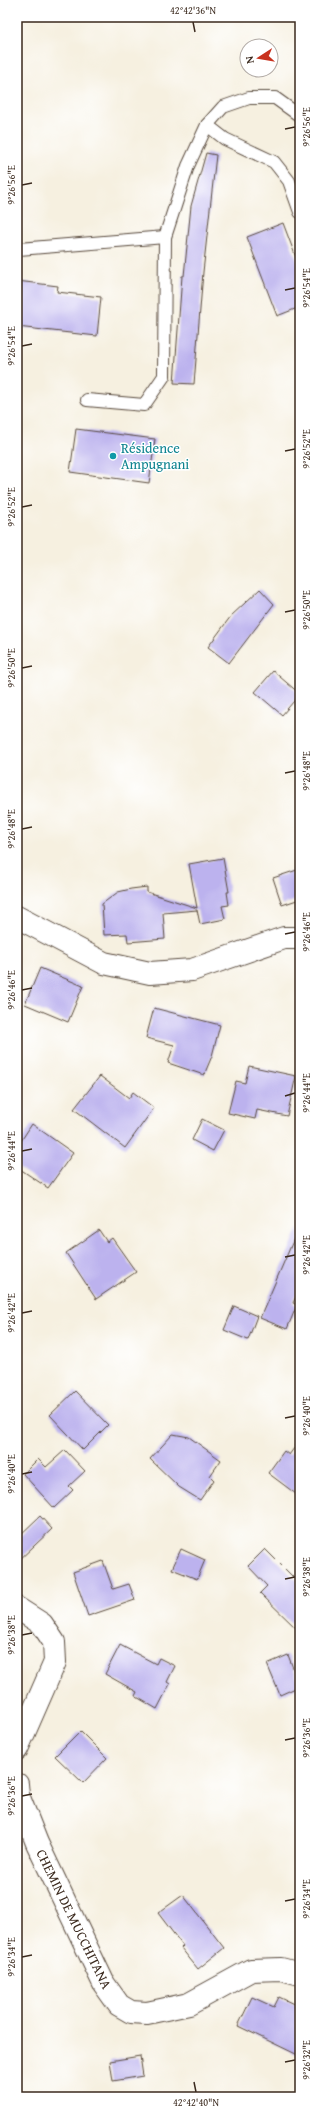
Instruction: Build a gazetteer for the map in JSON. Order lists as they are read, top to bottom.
{
  "streets": {
    "street": ["CHEMIN DE MUCCHITANA"]
  },
  "places": ["Résidence Ampugnani"],
  "north": "left",
  "coordinates": [
    "42°42'36\"N",
    "9°26'56\"E",
    "9°26'54\"E",
    "9°26'52\"E",
    "9°26'50\"E",
    "9°26'48\"E",
    "9°26'46\"E",
    "9°26'44\"E",
    "9°26'42\"E",
    "9°26'40\"E",
    "9°26'38\"E",
    "9°26'36\"E",
    "9°26'34\"E",
    "9°26'32\"E",
    "42°42'40\"N"
  ]
}
